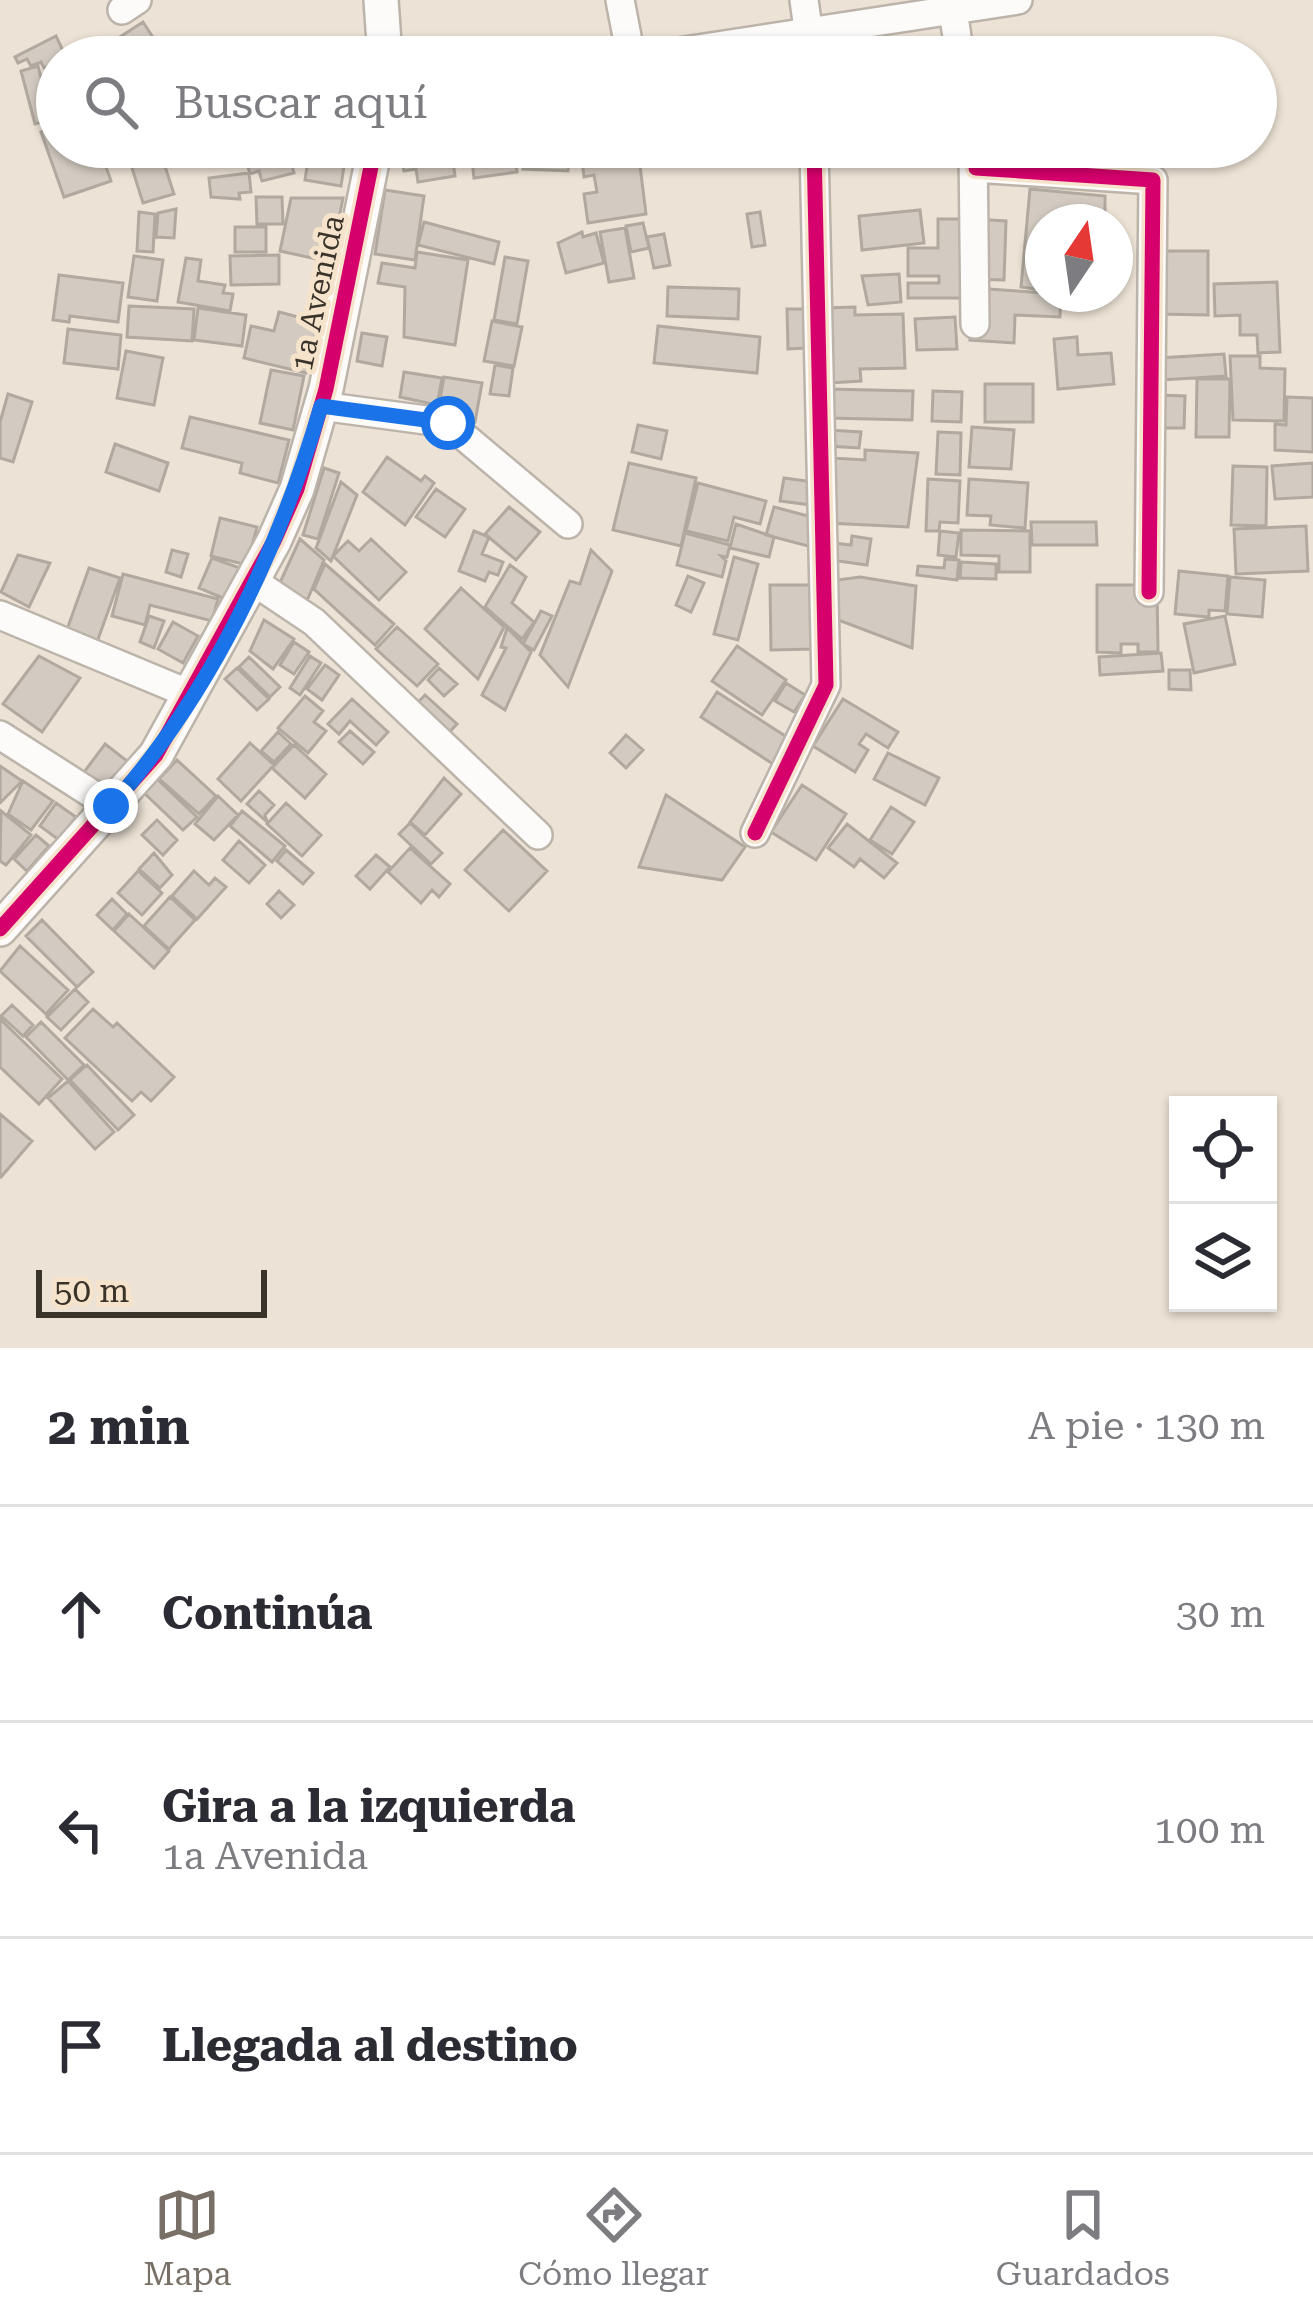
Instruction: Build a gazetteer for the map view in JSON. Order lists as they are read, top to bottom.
{
  "streets": {
    "street": ["1a Avenida"]
  },
  "scale_bar": "50 m",
  "north": "top",
  "page": {
    "search": "Buscar aquí",
    "scale": "50 m",
    "heading": ["2 min", "A pie · 130 m"],
    "list": [
      ["Continúa", "30 m"],
      ["Gira a la izquierda", "1a Avenida", "100 m"],
      "Llegada al destino"
    ],
    "nav": ["Mapa", "Cómo llegar", "Guardados"]
  }
}
